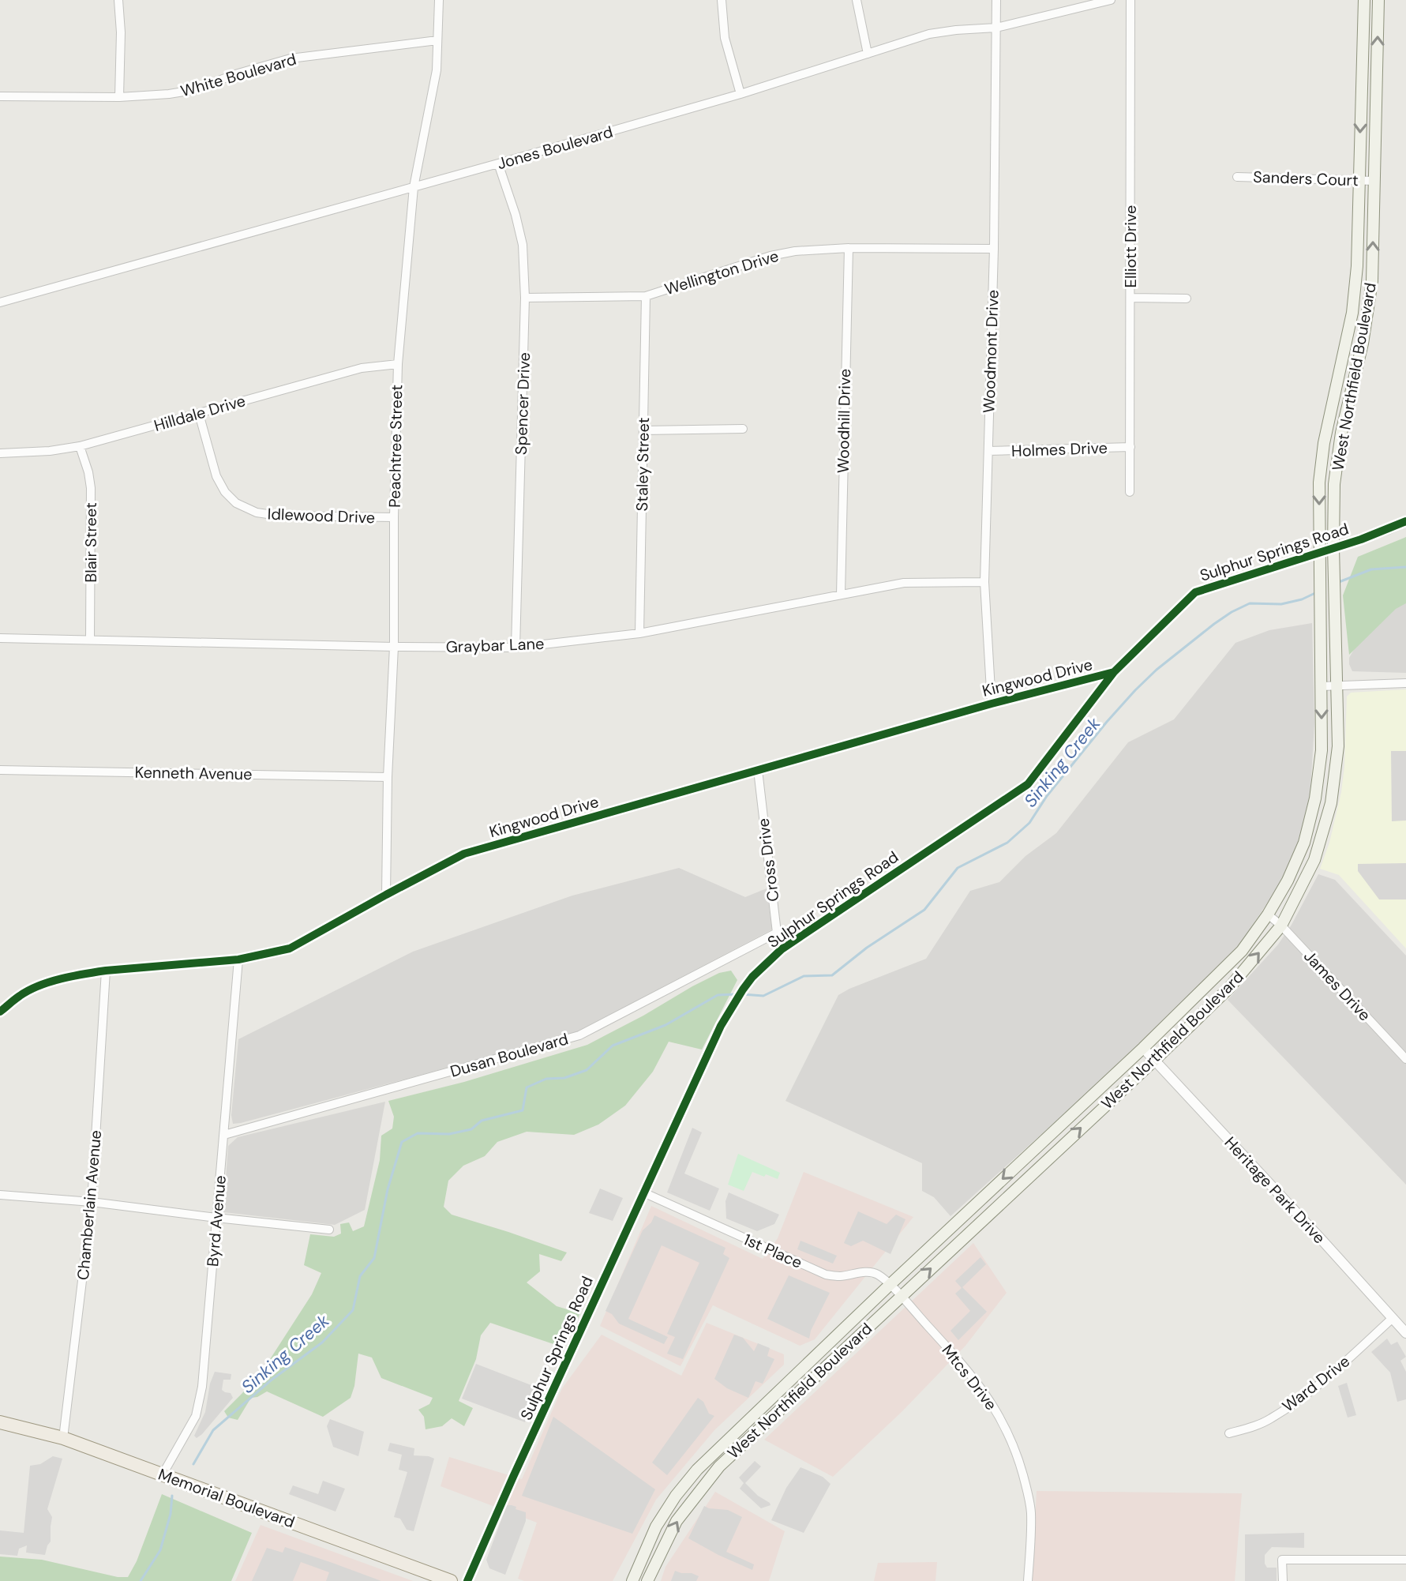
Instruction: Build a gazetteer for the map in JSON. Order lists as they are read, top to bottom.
{
  "streets": {
    "main road": ["West Northfield Boulevard", "Memorial Boulevard"],
    "street": [
      "White Boulevard",
      "Jones Boulevard",
      "Sanders Court",
      "Elliott Drive",
      "Wellington Drive",
      "Woodmont Drive",
      "Spencer Drive",
      "Hilldale Drive",
      "Woodhill Drive",
      "Peachtree Street",
      "Holmes Drive",
      "Staley Street",
      "Idlewood Drive",
      "Blair Street",
      "Sulphur Springs Road",
      "Graybar Lane",
      "Kingwood Drive",
      "Kenneth Avenue",
      "Cross Drive",
      "James Drive",
      "Dusan Boulevard",
      "Heritage Park Drive",
      "Chamberlain Avenue",
      "Byrd Avenue",
      "1st Place",
      "Mtcs Drive",
      "Ward Drive"
    ]
  },
  "crossings": [
    ["White Boulevard", "Peachtree Street"],
    ["Jones Boulevard", "Woodmont Drive"],
    ["Jones Boulevard", "Spencer Drive"],
    ["Jones Boulevard", "Peachtree Street"],
    ["Sanders Court", "West Northfield Boulevard"],
    ["Elliott Drive", "Holmes Drive"],
    ["Wellington Drive", "Woodmont Drive"],
    ["Wellington Drive", "Spencer Drive"],
    ["Wellington Drive", "Woodhill Drive"],
    ["Wellington Drive", "Staley Street"],
    ["Woodmont Drive", "Holmes Drive"],
    ["Woodmont Drive", "Graybar Lane"],
    ["Woodmont Drive", "Kingwood Drive"],
    ["West Northfield Boulevard", "Sulphur Springs Road"],
    ["West Northfield Boulevard", "James Drive"],
    ["West Northfield Boulevard", "Heritage Park Drive"],
    ["West Northfield Boulevard", "1st Place"],
    ["West Northfield Boulevard", "Mtcs Drive"],
    ["Spencer Drive", "Graybar Lane"],
    ["Hilldale Drive", "Peachtree Street"],
    ["Hilldale Drive", "Idlewood Drive"],
    ["Hilldale Drive", "Blair Street"],
    ["Woodhill Drive", "Graybar Lane"],
    ["Peachtree Street", "Idlewood Drive"],
    ["Peachtree Street", "Graybar Lane"],
    ["Peachtree Street", "Kingwood Drive"],
    ["Peachtree Street", "Kenneth Avenue"],
    ["Staley Street", "Graybar Lane"],
    ["Blair Street", "Graybar Lane"],
    ["Sulphur Springs Road", "Kingwood Drive"],
    ["Sulphur Springs Road", "Cross Drive"],
    ["Sulphur Springs Road", "1st Place"],
    ["Kingwood Drive", "Cross Drive"],
    ["Kingwood Drive", "Chamberlain Avenue"],
    ["Kingwood Drive", "Byrd Avenue"],
    ["Cross Drive", "Dusan Boulevard"],
    ["Dusan Boulevard", "Byrd Avenue"],
    ["Heritage Park Drive", "Ward Drive"],
    ["Chamberlain Avenue", "Memorial Boulevard"],
    ["Byrd Avenue", "Memorial Boulevard"],
    ["1st Place", "Mtcs Drive"]
  ],
  "water": ["Sinking Creek"]
}
